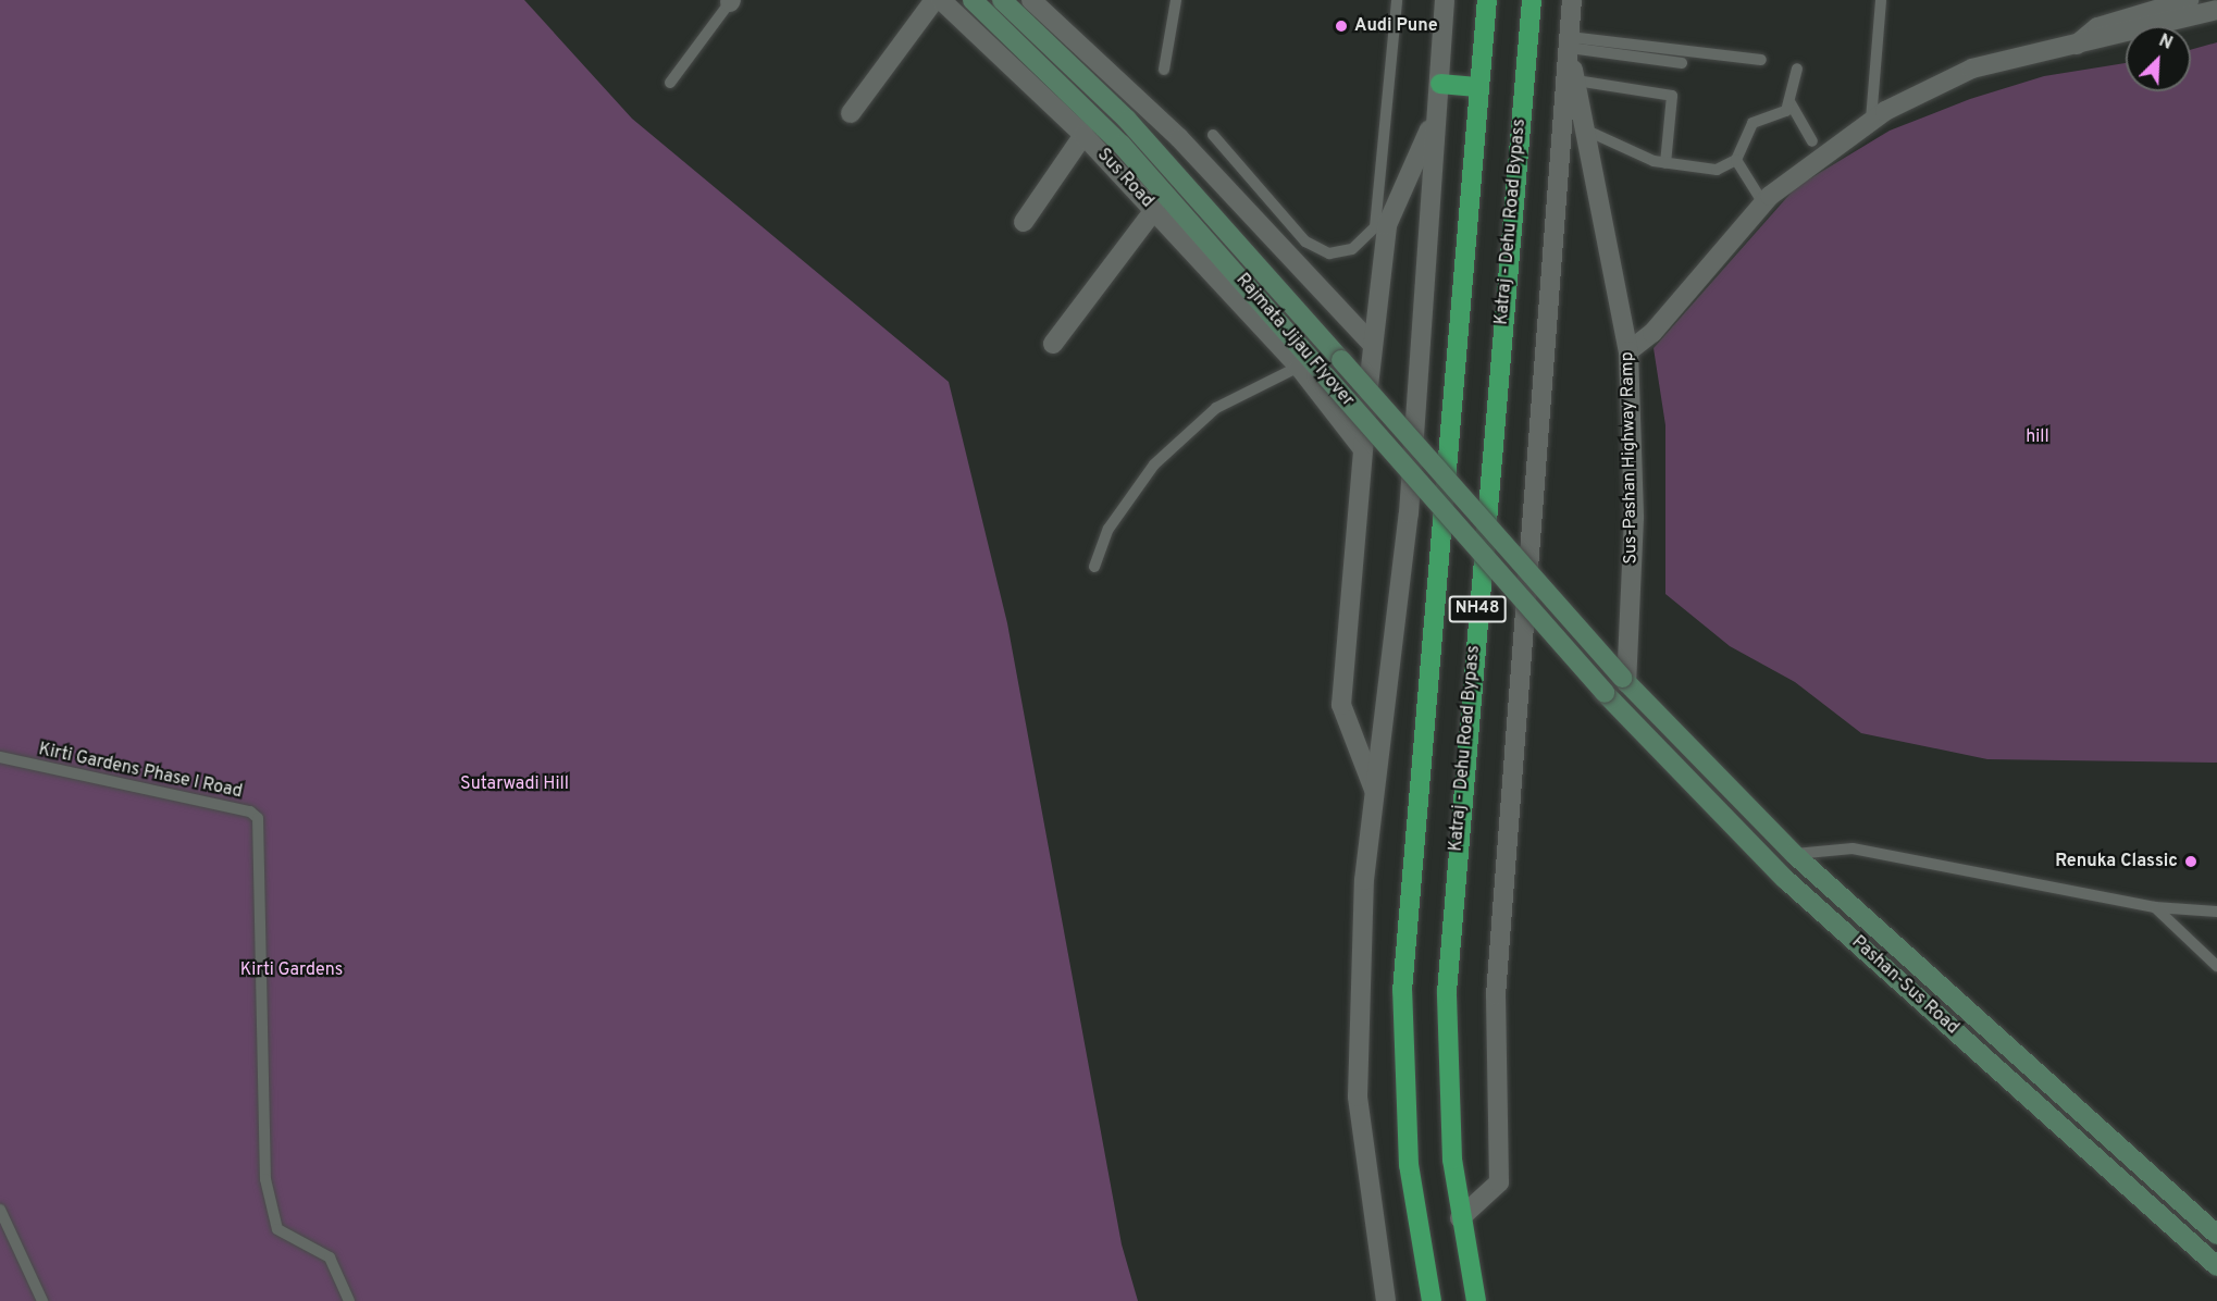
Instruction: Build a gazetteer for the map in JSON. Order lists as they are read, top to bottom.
{
  "streets": {
    "highway": ["Katraj - Dehu Road Bypass", "NH48"],
    "main road": ["Rajmata Jijau Flyover", "Pashan-Sus Road"],
    "street": ["Sus Road", "Sus-Pashan Highway Ramp"],
    "lane": ["Kirti Gardens Phase I Road"]
  },
  "crossings": [
    ["Rajmata Jijau Flyover", "Sus-Pashan Highway Ramp"],
    ["Rajmata Jijau Flyover", "Pashan-Sus Road"],
    ["Sus-Pashan Highway Ramp", "Pashan-Sus Road"]
  ],
  "parks": ["hill", "Sutarwadi Hill", "Kirti Gardens"],
  "places": ["Audi Pune", "Renuka Classic"],
  "north": "top right"
}
